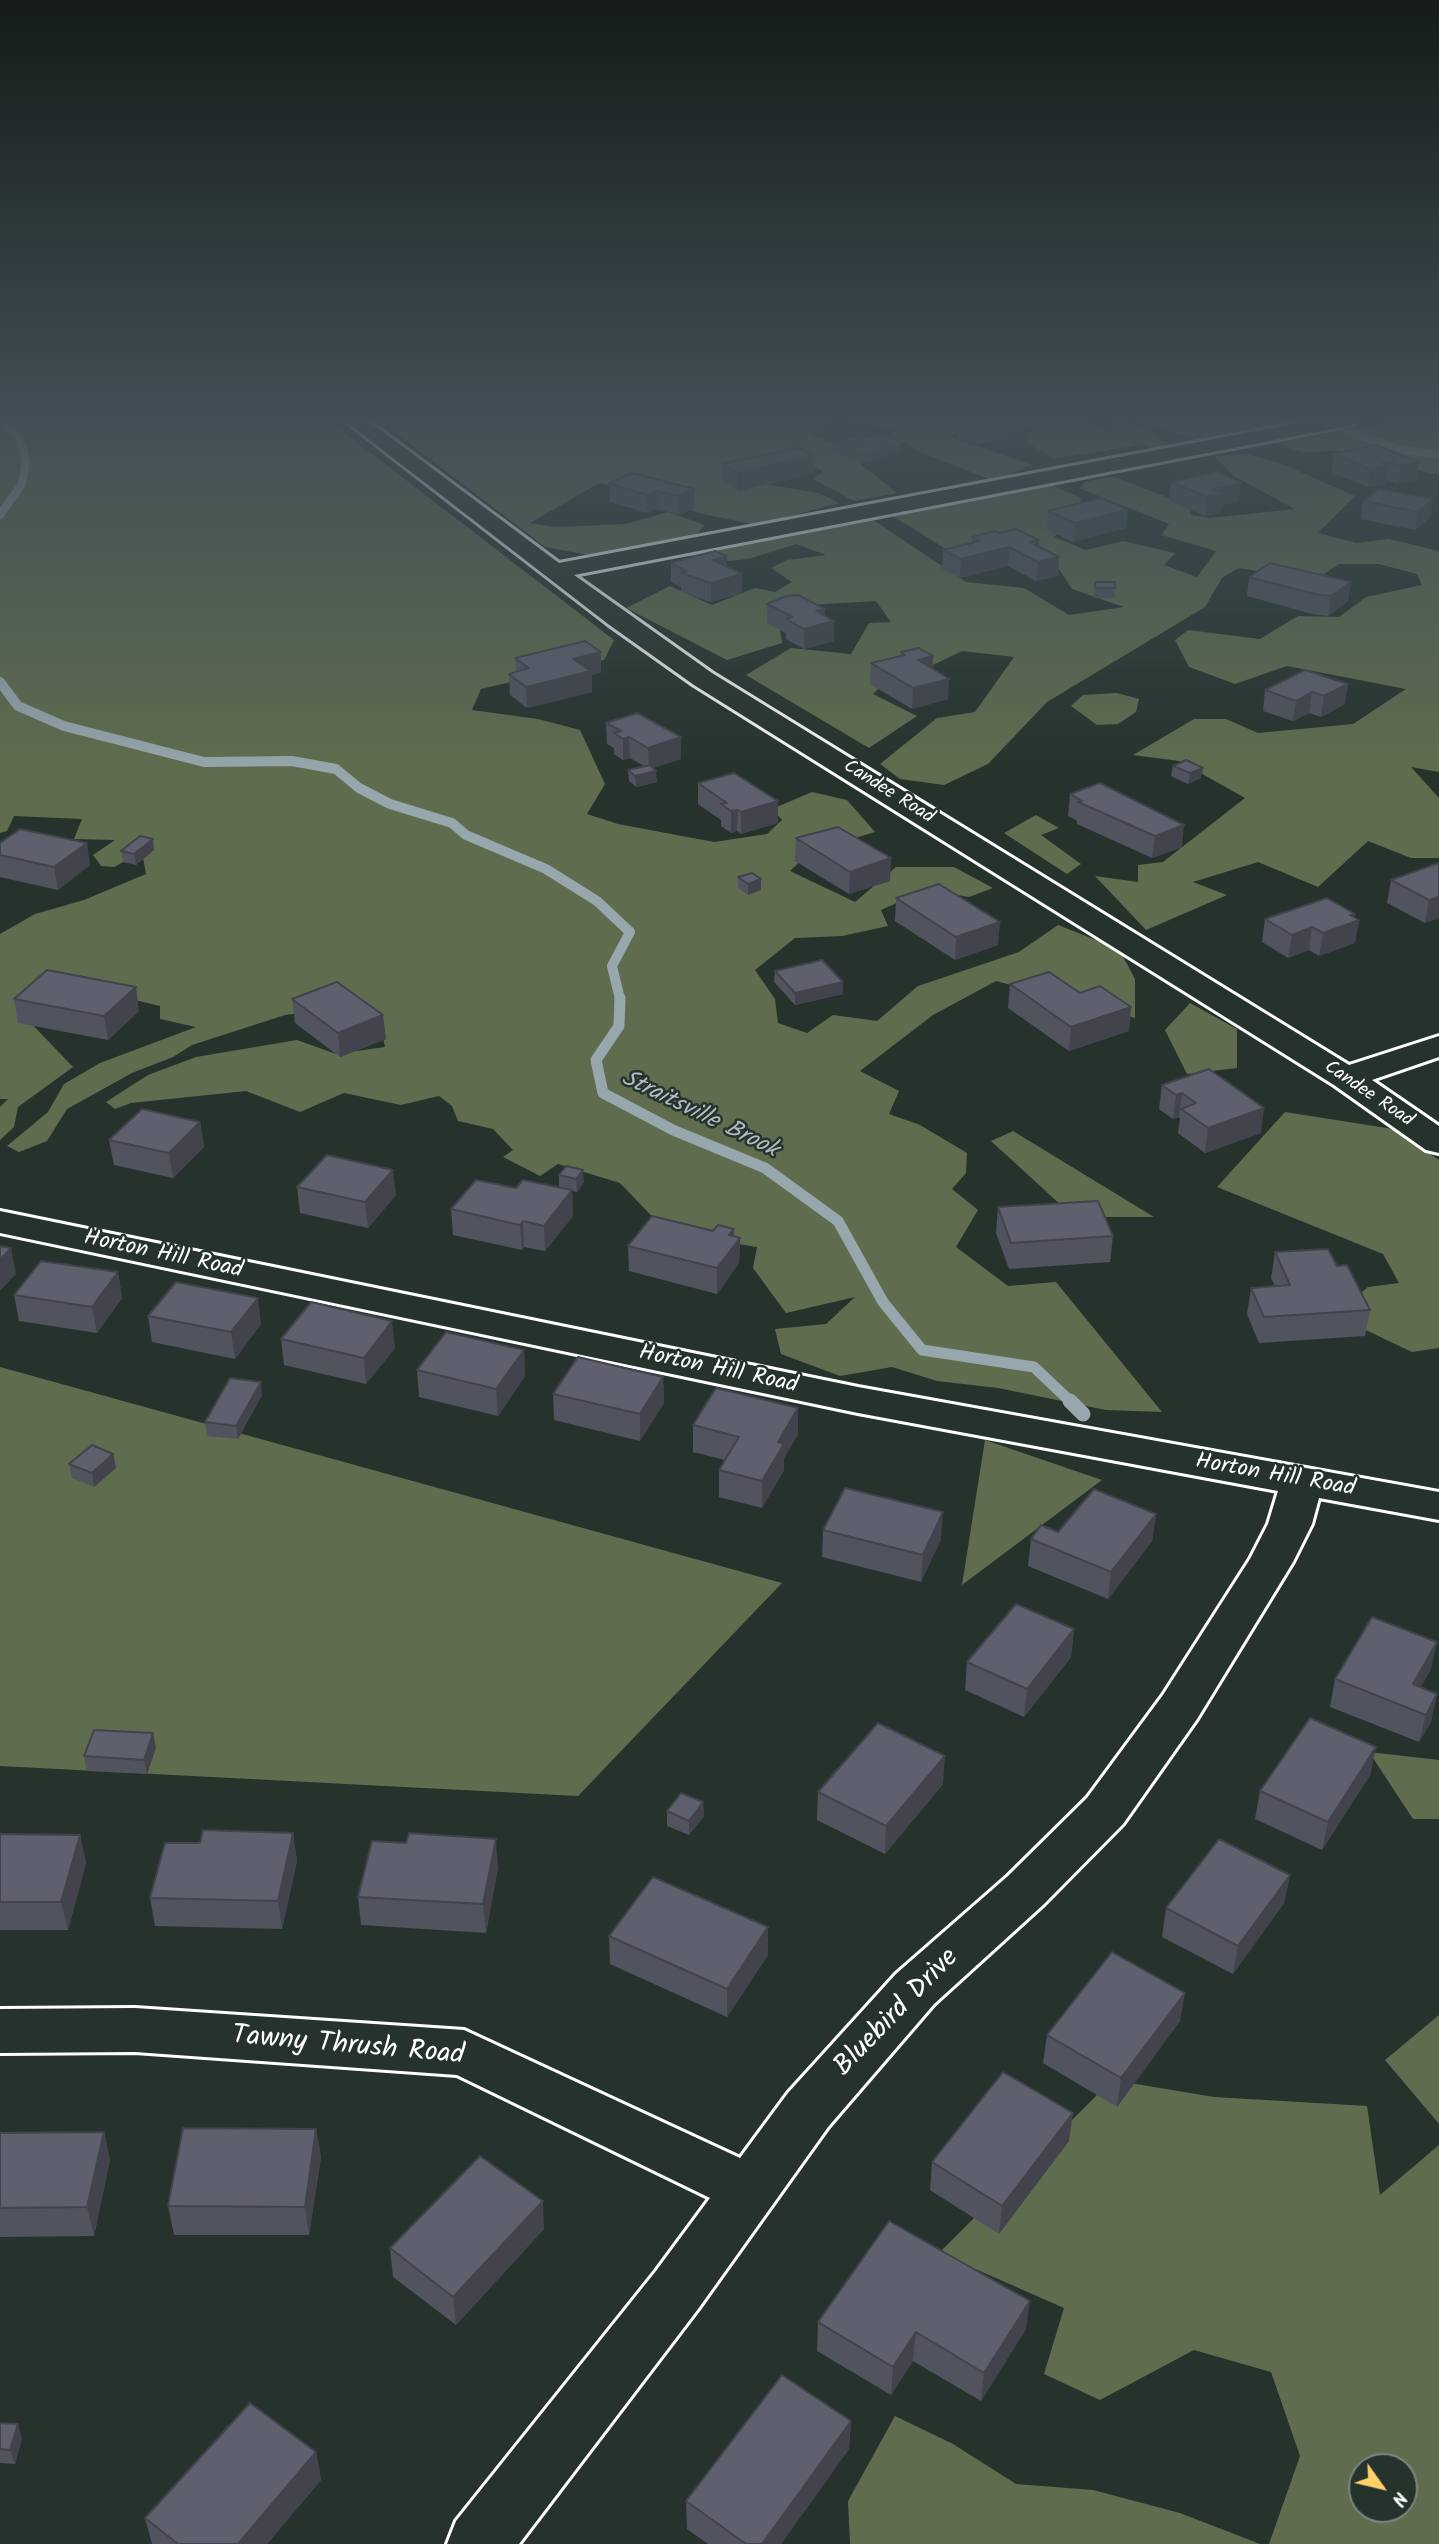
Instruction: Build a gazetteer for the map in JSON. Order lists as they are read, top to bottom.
{
  "streets": {
    "street": [
      "Candee Road",
      "Horton Hill Road",
      "Bluebird Drive",
      "Tawny Thrush Road"
    ]
  },
  "crossings": [
    ["Horton Hill Road", "Bluebird Drive"],
    ["Bluebird Drive", "Tawny Thrush Road"]
  ],
  "water": ["Straitsville Brook"],
  "north": "bottom right"
}
